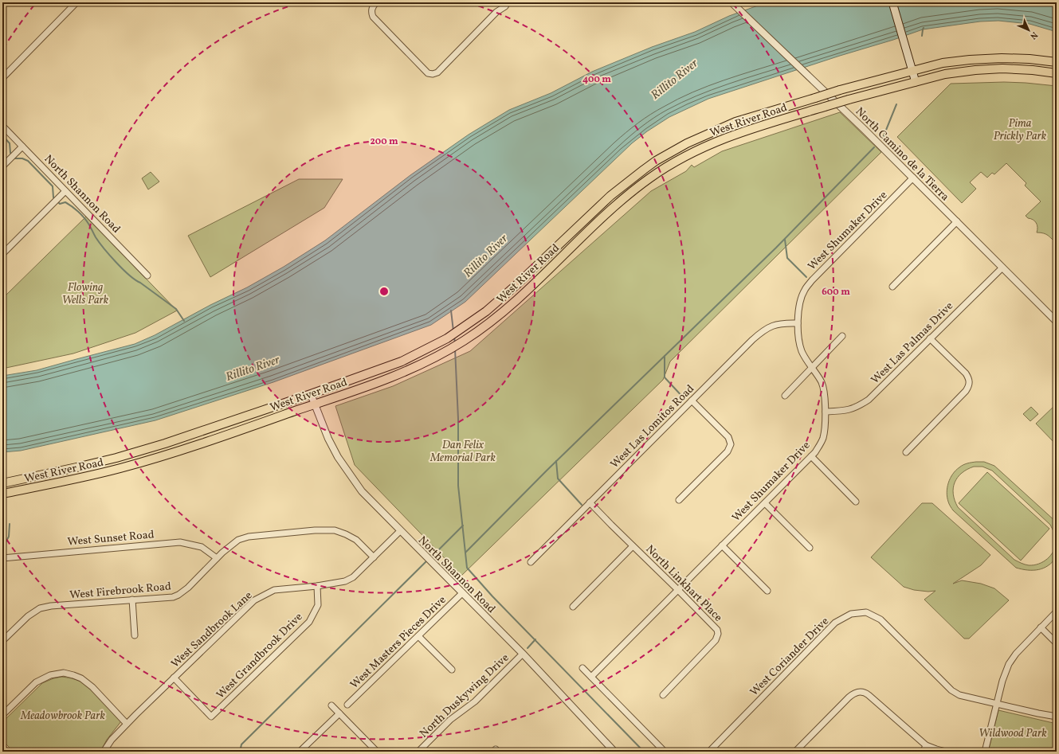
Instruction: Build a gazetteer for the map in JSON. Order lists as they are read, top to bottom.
{
  "streets": {
    "main road": ["West River Road"],
    "street": [
      "North Camino de la Tierra",
      "North Shannon Road",
      "West Shumaker Drive",
      "West Las Palmas Drive",
      "West Las Lomitos Road",
      "West Sunset Road",
      "North Linkhart Place",
      "West Firebrook Road",
      "West Sandbrook Lane",
      "West Masters Pieces Drive",
      "West Grandbrook Drive",
      "West Coriander Drive",
      "North Duskywing Drive"
    ]
  },
  "crossings": [
    ["West River Road", "North Shannon Road"],
    ["North Camino de la Tierra", "West Shumaker Drive"],
    ["North Camino de la Tierra", "West Las Palmas Drive"],
    ["North Shannon Road", "West Sandbrook Lane"],
    ["North Shannon Road", "West Masters Pieces Drive"],
    ["North Shannon Road", "North Duskywing Drive"],
    ["West Shumaker Drive", "West Las Palmas Drive"],
    ["West Shumaker Drive", "West Las Lomitos Road"],
    ["West Shumaker Drive", "North Linkhart Place"],
    ["West Las Lomitos Road", "North Linkhart Place"],
    ["West Sunset Road", "West Firebrook Road"],
    ["West Firebrook Road", "West Sandbrook Lane"],
    ["West Sandbrook Lane", "West Grandbrook Drive"]
  ],
  "water": ["Rillito River"],
  "parks": [
    "Pima Prickly Park",
    "Flowing Wells Park",
    "Dan Felix Memorial Park",
    "Meadowbrook Park",
    "Wildwood Park"
  ],
  "north": "bottom right",
  "rings": ["400 m", "200 m", "600 m"]
}
